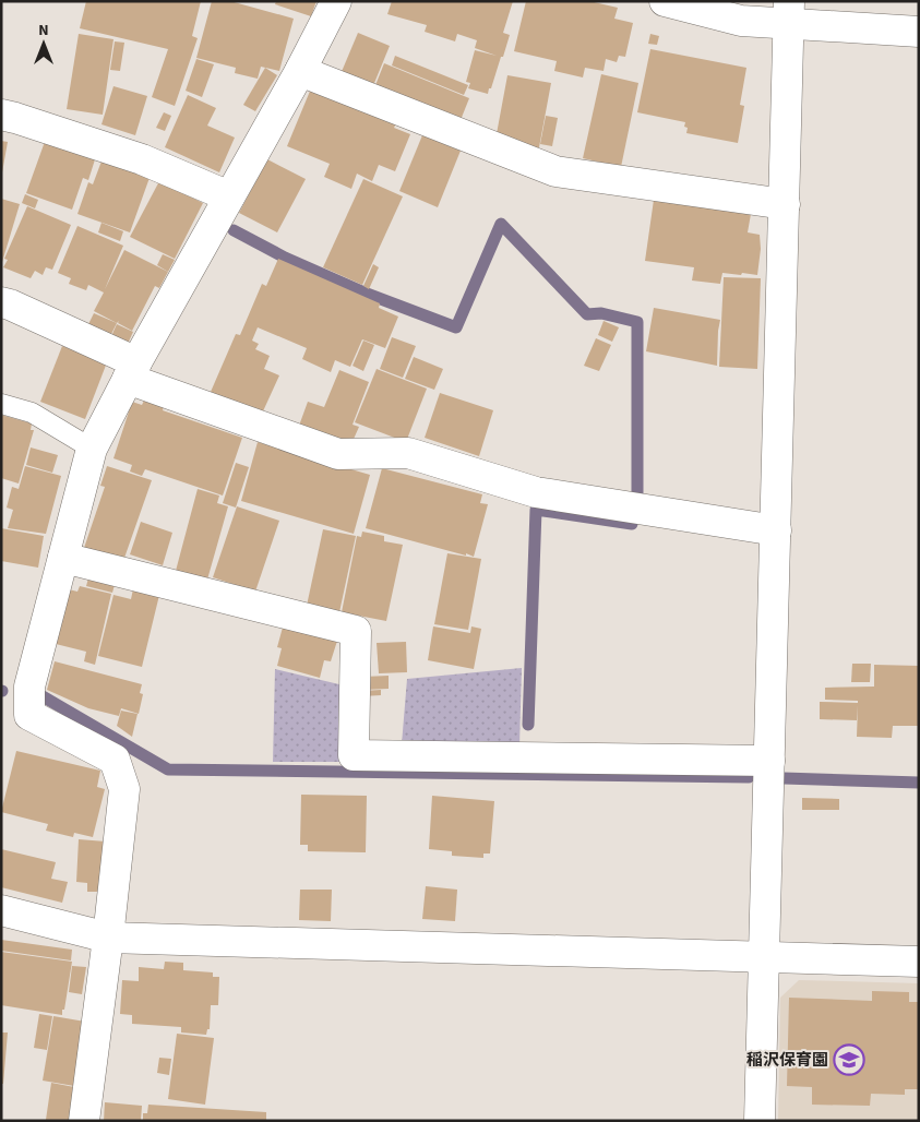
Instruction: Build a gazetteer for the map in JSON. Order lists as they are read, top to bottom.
{
  "places": {
    "school or university": ["稲沢保育園"]
  },
  "north": "top"
}
